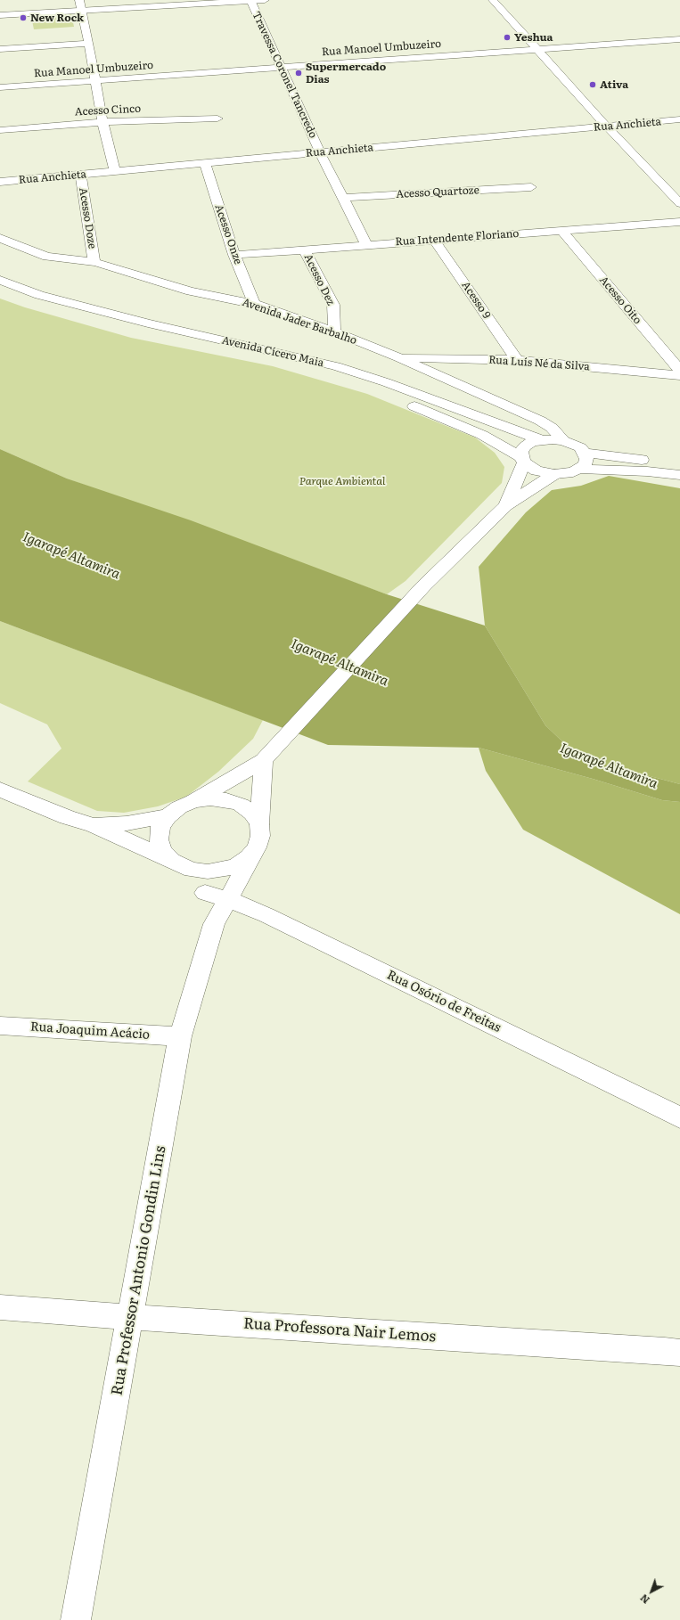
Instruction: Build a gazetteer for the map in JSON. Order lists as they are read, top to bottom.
{
  "streets": {
    "street": [
      "Rua Manoel Umbuzeiro",
      "Travessa Coronel Tancredo",
      "Acesso Cinco",
      "Rua Anchieta",
      "Acesso Quartoze",
      "Acesso Doze",
      "Acesso Onze",
      "Rua Intendente Floriano",
      "Acesso Dez",
      "Acesso 9",
      "Acesso Oito",
      "Avenida Jader Barbalho",
      "Avenida Cícero Maia",
      "Rua Luís Né da Silva",
      "Rua Osório de Freitas",
      "Rua Joaquim Acácio",
      "Rua Professor Antonio Gondin Lins",
      "Rua Professora Nair Lemos"
    ]
  },
  "crossings": [
    ["Rua Manoel Umbuzeiro", "Travessa Coronel Tancredo"],
    ["Travessa Coronel Tancredo", "Rua Anchieta"],
    ["Travessa Coronel Tancredo", "Acesso Quartoze"],
    ["Travessa Coronel Tancredo", "Rua Intendente Floriano"],
    ["Rua Anchieta", "Acesso Doze"],
    ["Rua Anchieta", "Acesso Onze"],
    ["Acesso Doze", "Avenida Jader Barbalho"],
    ["Acesso Onze", "Rua Intendente Floriano"],
    ["Acesso Onze", "Avenida Jader Barbalho"],
    ["Rua Intendente Floriano", "Acesso Dez"],
    ["Rua Intendente Floriano", "Acesso 9"],
    ["Rua Intendente Floriano", "Acesso Oito"],
    ["Acesso Dez", "Avenida Jader Barbalho"],
    ["Acesso 9", "Rua Luís Né da Silva"],
    ["Avenida Jader Barbalho", "Rua Luís Né da Silva"],
    ["Rua Osório de Freitas", "Rua Professor Antonio Gondin Lins"],
    ["Rua Joaquim Acácio", "Rua Professor Antonio Gondin Lins"],
    ["Rua Professor Antonio Gondin Lins", "Rua Professora Nair Lemos"]
  ],
  "water": ["Igarapé Altamira"],
  "parks": ["Parque Ambiental"],
  "places": [
    "New Rock",
    "Yeshua",
    "Supermercado Dias",
    "Ativa"
  ],
  "north": "bottom left"
}
